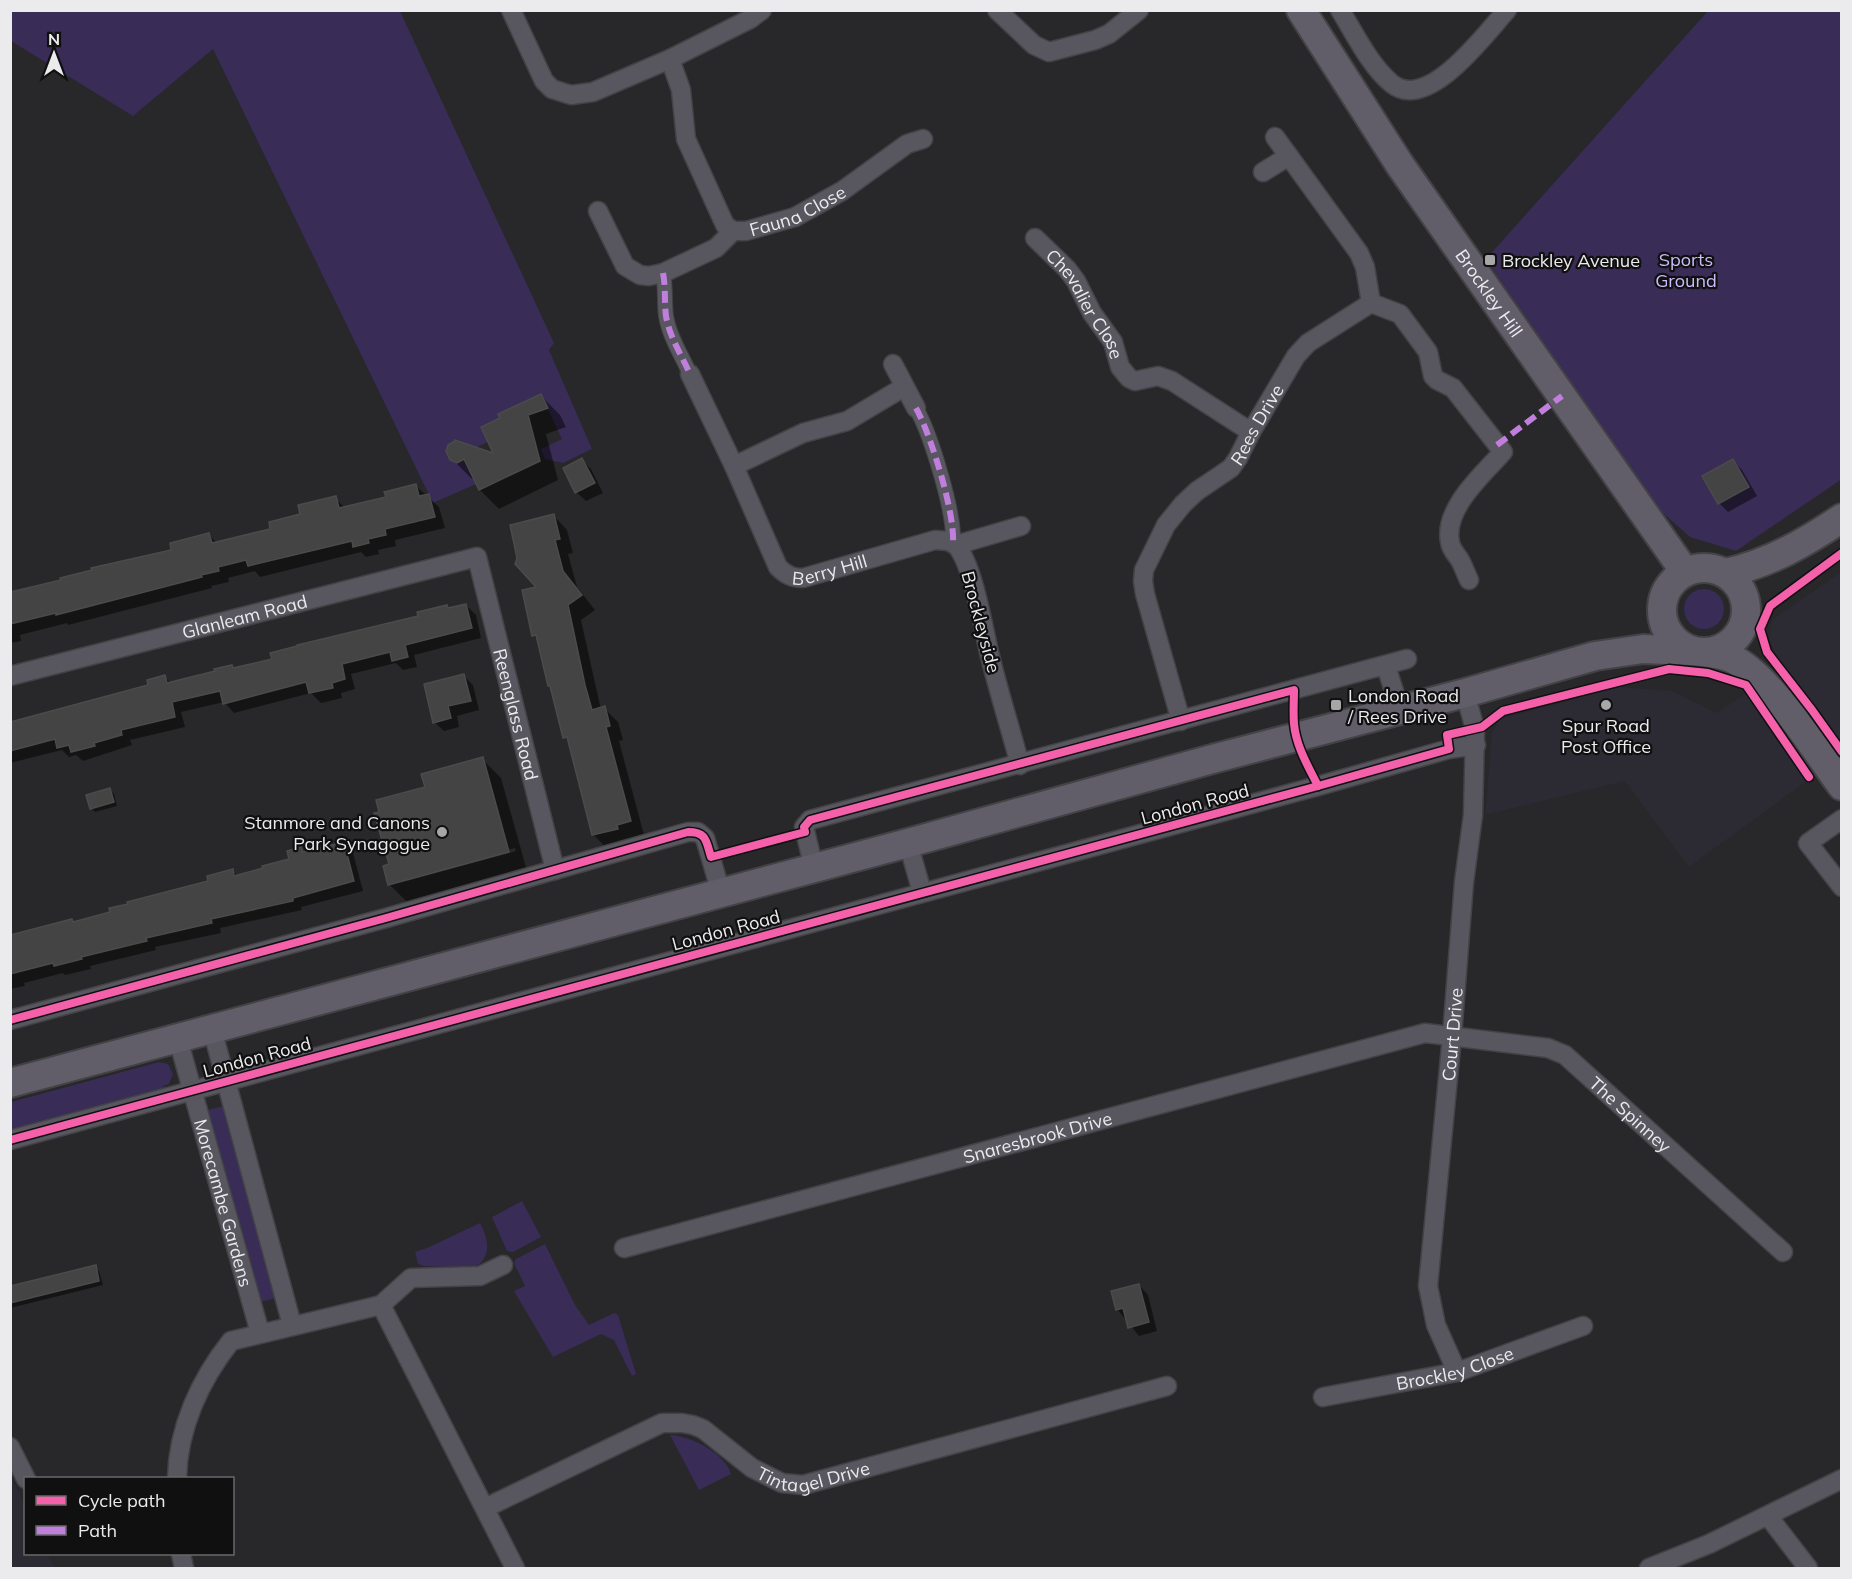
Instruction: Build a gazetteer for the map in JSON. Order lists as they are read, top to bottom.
{
  "streets": {
    "main road": ["Brockley Hill", "London Road"],
    "street": [
      "Fauna Close",
      "Chevalier Close",
      "Rees Drive",
      "Berry Hill",
      "Glanleam Road",
      "Brockleyside",
      "Reenglass Road",
      "Court Drive",
      "The Spinney",
      "Snaresbrook Drive",
      "Morecambe Gardens",
      "Brockley Close",
      "Tintagel Drive"
    ]
  },
  "crossings": [
    ["Brockley Hill", "London Road"],
    ["Chevalier Close", "Rees Drive"],
    ["Berry Hill", "Brockleyside"],
    ["Glanleam Road", "Reenglass Road"],
    ["Reenglass Road", "London Road"],
    ["London Road", "Court Drive"],
    ["London Road", "Morecambe Gardens"],
    ["Court Drive", "The Spinney"],
    ["Court Drive", "Snaresbrook Drive"],
    ["Court Drive", "Brockley Close"],
    ["The Spinney", "Snaresbrook Drive"]
  ],
  "parks": ["Sports Ground"],
  "places": {
    "transit": ["Brockley Avenue", "London Road / Rees Drive"],
    "other": ["Spur Road Post Office", "Stanmore and Canons Park Synagogue"]
  },
  "legend": ["Cycle path", "Path"],
  "north": "top"
}
